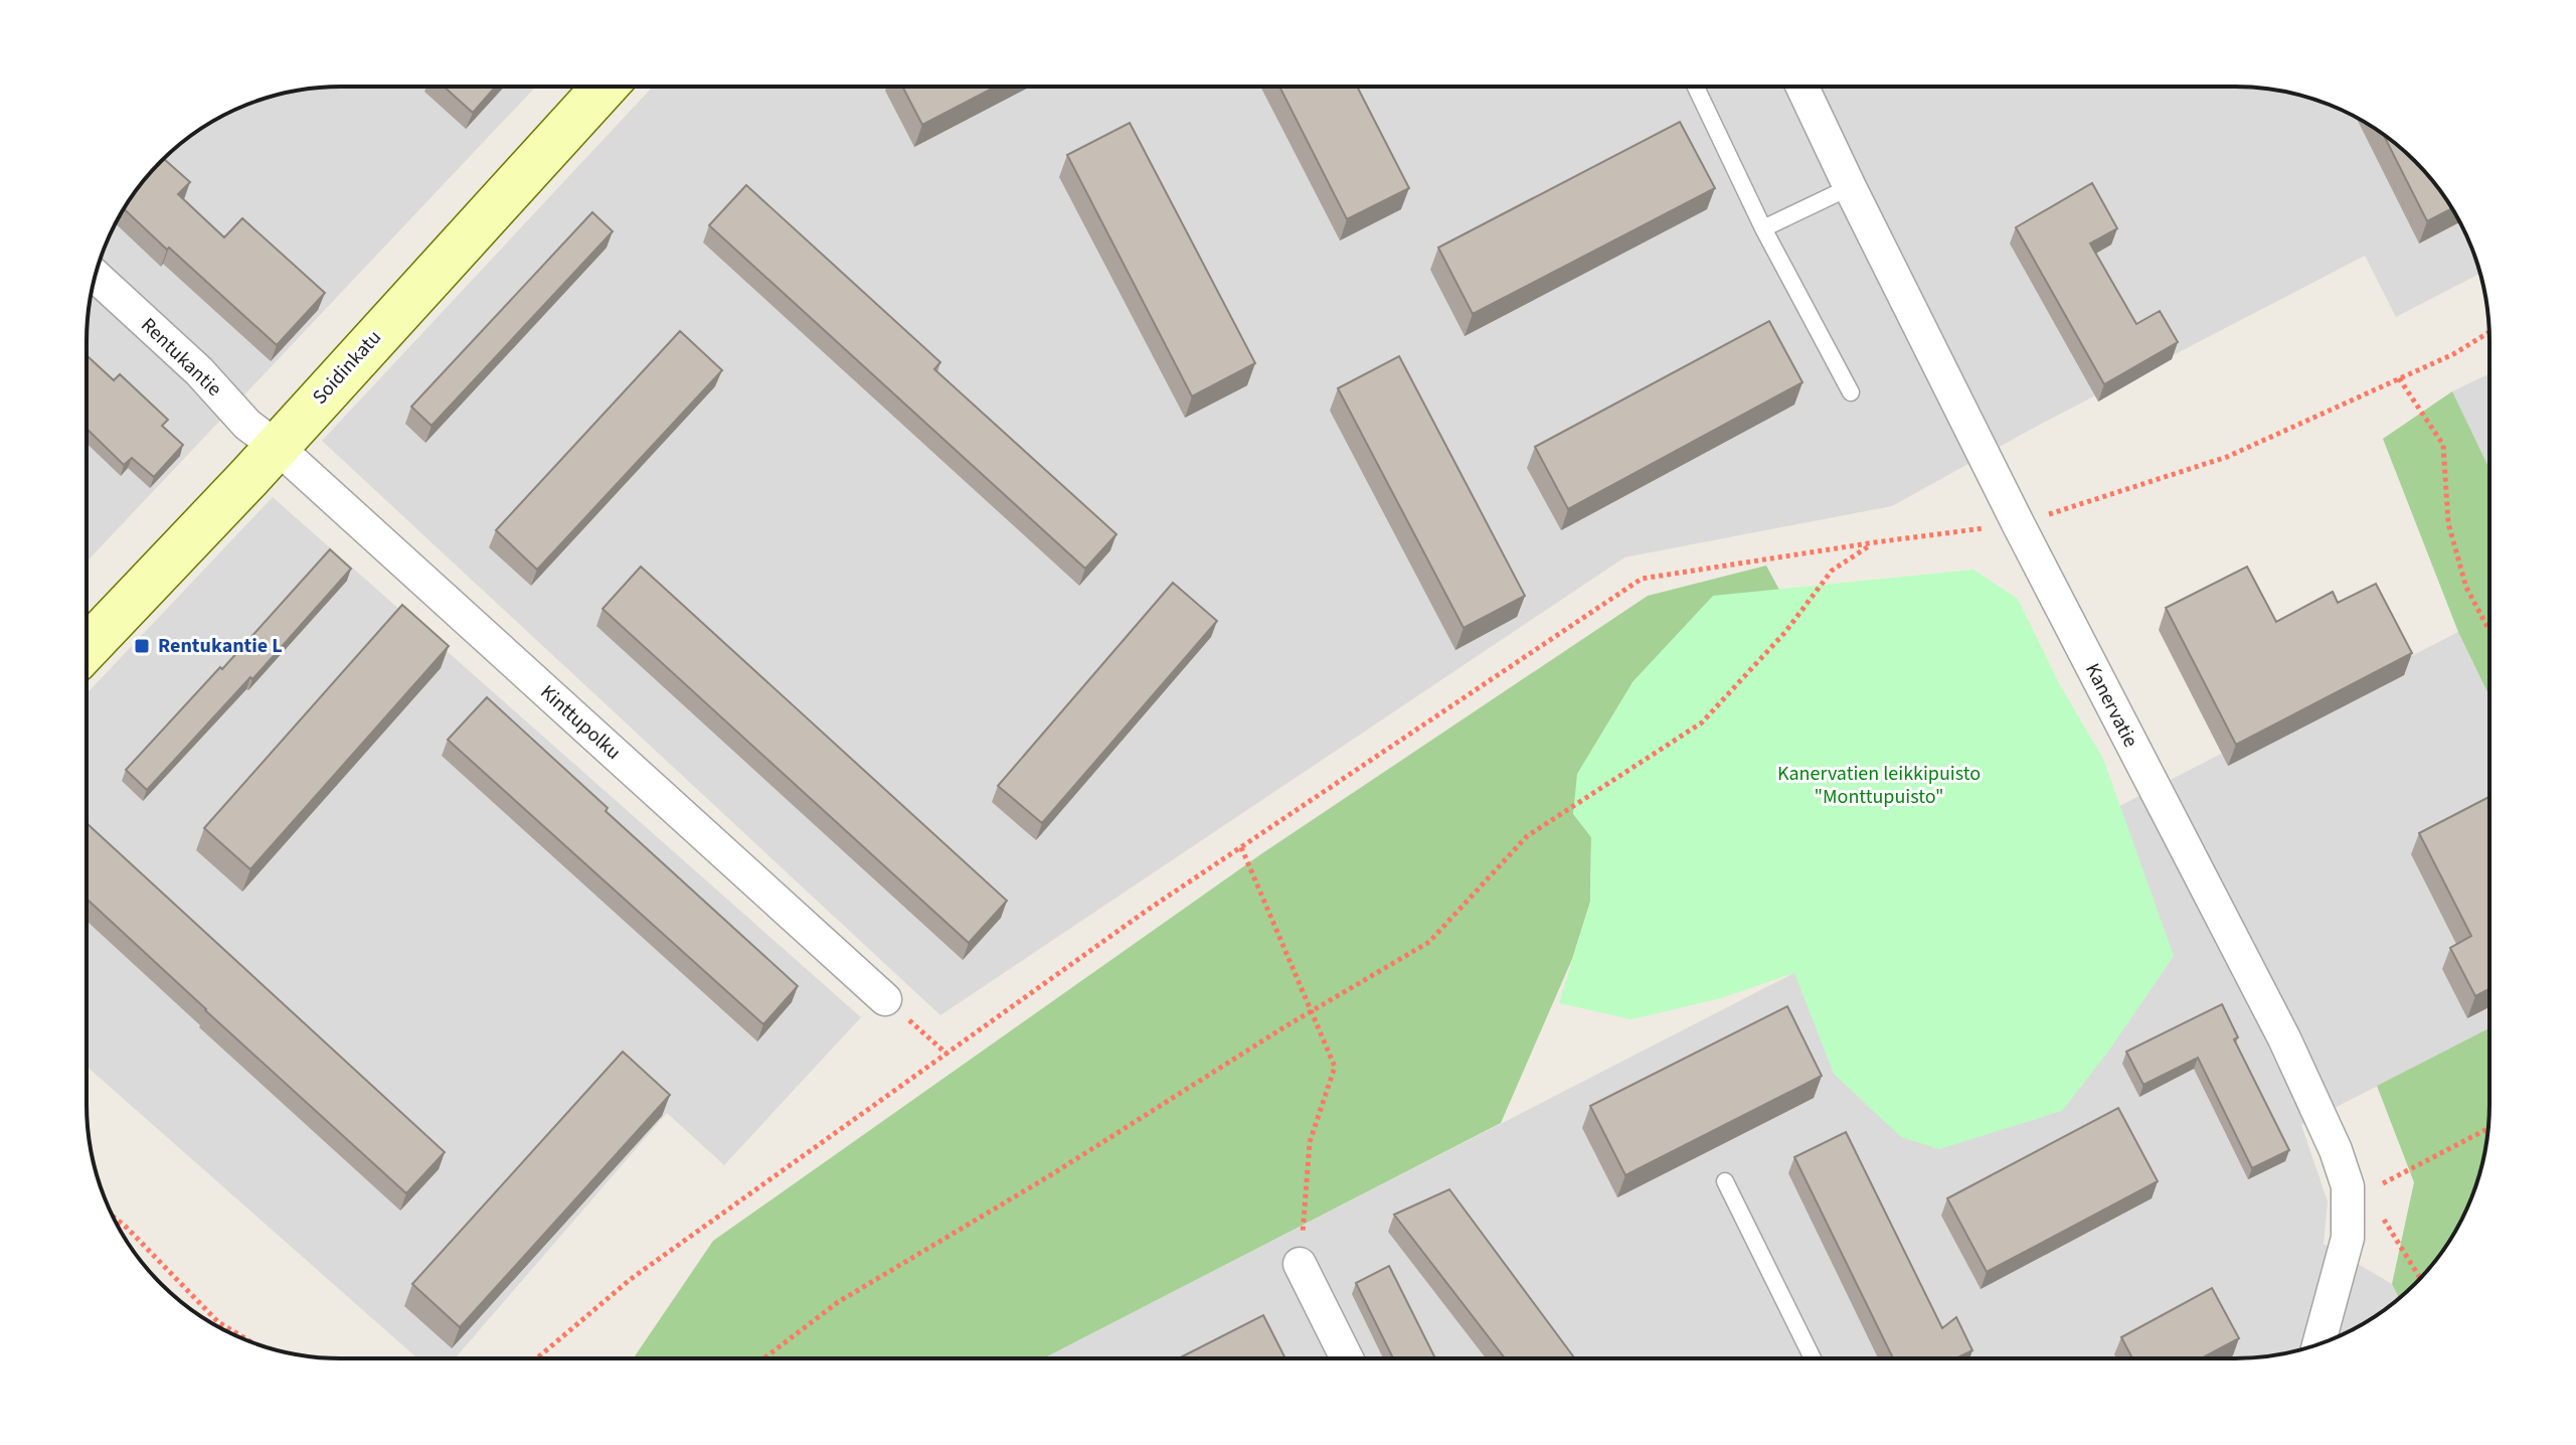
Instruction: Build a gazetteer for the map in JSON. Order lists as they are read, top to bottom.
{
  "streets": {
    "street": [
      "Rentukantie",
      "Soidinkatu",
      "Kanervatie",
      "Kinttupolku"
    ]
  },
  "crossings": [
    ["Rentukantie", "Soidinkatu"],
    ["Rentukantie", "Kinttupolku"],
    ["Soidinkatu", "Kinttupolku"]
  ],
  "parks": ["Kanervatien leikkipuisto \"Monttupuisto\""],
  "places": {
    "transit": ["Rentukantie L"]
  }
}
